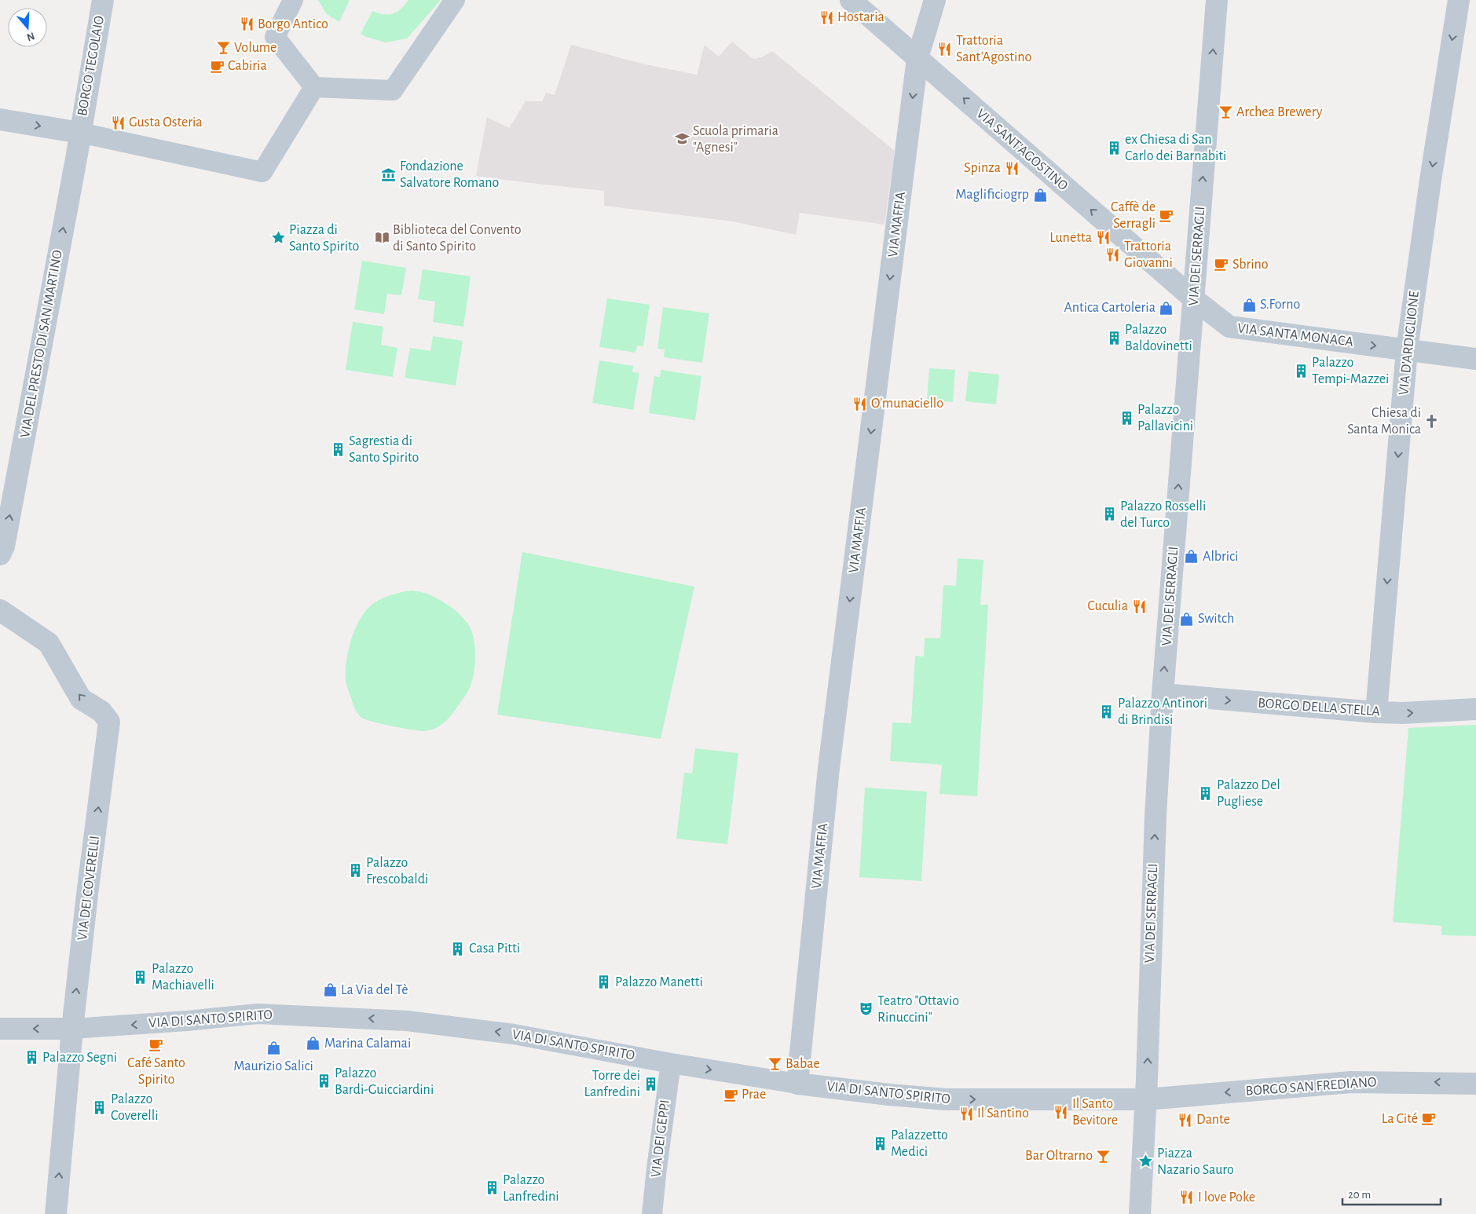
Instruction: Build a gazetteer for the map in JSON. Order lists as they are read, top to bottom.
{
  "streets": {
    "street": [
      "BORGO TEGOLAIO",
      "VIA SANT'AGOSTINO",
      "VIA MAFFIA",
      "VIA DEI SERRAGLI",
      "VIA SANTA MONACA",
      "VIA D'ARDIGLIONE",
      "VIA DEL PRESTO DI SAN MARTINO",
      "BORGO DELLA STELLA",
      "VIA DEI COVERELLI",
      "VIA DI SANTO SPIRITO",
      "BORGO SAN FREDIANO",
      "VIA DEI GEPPI"
    ]
  },
  "crossings": [
    ["BORGO TEGOLAIO", "VIA DEL PRESTO DI SAN MARTINO"],
    ["VIA SANT'AGOSTINO", "VIA MAFFIA"],
    ["VIA SANT'AGOSTINO", "VIA DEI SERRAGLI"],
    ["VIA SANT'AGOSTINO", "VIA SANTA MONACA"],
    ["VIA MAFFIA", "VIA DI SANTO SPIRITO"],
    ["VIA DEI SERRAGLI", "VIA SANTA MONACA"],
    ["VIA DEI SERRAGLI", "BORGO DELLA STELLA"],
    ["VIA DEI SERRAGLI", "VIA DI SANTO SPIRITO"],
    ["VIA DEI SERRAGLI", "BORGO SAN FREDIANO"],
    ["VIA SANTA MONACA", "VIA D'ARDIGLIONE"],
    ["VIA D'ARDIGLIONE", "BORGO DELLA STELLA"],
    ["VIA DEI COVERELLI", "VIA DI SANTO SPIRITO"],
    ["VIA DI SANTO SPIRITO", "BORGO SAN FREDIANO"],
    ["VIA DI SANTO SPIRITO", "VIA DEI GEPPI"]
  ],
  "one_way": [
    "VIA SANT'AGOSTINO",
    "VIA MAFFIA",
    "VIA DEI SERRAGLI",
    "VIA SANTA MONACA",
    "VIA D'ARDIGLIONE",
    "VIA DEL PRESTO DI SAN MARTINO",
    "BORGO DELLA STELLA",
    "VIA DEI COVERELLI",
    "BORGO SAN FREDIANO"
  ],
  "places": {
    "restaurant": [
      "Hostaria",
      "Borgo Antico",
      "Trattoria Sant'Agostino",
      "Gusta Osteria",
      "Spinza",
      "Lunetta",
      "Trattoria Giovanni",
      "O'munaciello",
      "Cuculia",
      "Il Santo Bevitore",
      "Il Santino",
      "Dante",
      "I love Poke"
    ],
    "bar": [
      "Volume",
      "Archea Brewery",
      "Babae",
      "Bar Oltrarno"
    ],
    "cafe": [
      "Cabiria",
      "Caffè de Serragli",
      "Sbrino",
      "Café Santo Spirito",
      "Prae",
      "La Cité"
    ],
    "school or university": ["Scuola primaria \"Agnesi\""],
    "building": [
      "ex Chiesa di San Carlo dei Barnabiti",
      "Palazzo Baldovinetti",
      "Palazzo Tempi-Mazzei",
      "Palazzo Pallavicini",
      "Sagrestia di Santo Spirito",
      "Palazzo Rosselli del Turco",
      "Palazzo Antinori di Brindisi",
      "Palazzo Del Pugliese",
      "Palazzo Frescobaldi",
      "Casa Pitti",
      "Palazzo Machiavelli",
      "Palazzo Manetti",
      "Palazzo Segni",
      "Palazzo Bardi-Guicciardini",
      "Torre dei Lanfredini",
      "Palazzo Coverelli",
      "Palazzetto Medici",
      "Palazzo Lanfredini"
    ],
    "museum": ["Fondazione Salvatore Romano"],
    "shop": [
      "Maglificiogrp",
      "S.Forno",
      "Antica Cartoleria",
      "Albrici",
      "Switch",
      "La Via del Tè",
      "Marina Calamai",
      "Maurizio Salici"
    ],
    "place": ["Piazza di Santo Spirito", "Piazza Nazario Sauro"],
    "library": ["Biblioteca del Convento di Santo Spirito"],
    "church": ["Chiesa di Santa Monica"],
    "theatre": ["Teatro \"Ottavio Rinuccini\""]
  },
  "scale_bar": "20 m",
  "north": "bottom"
}
